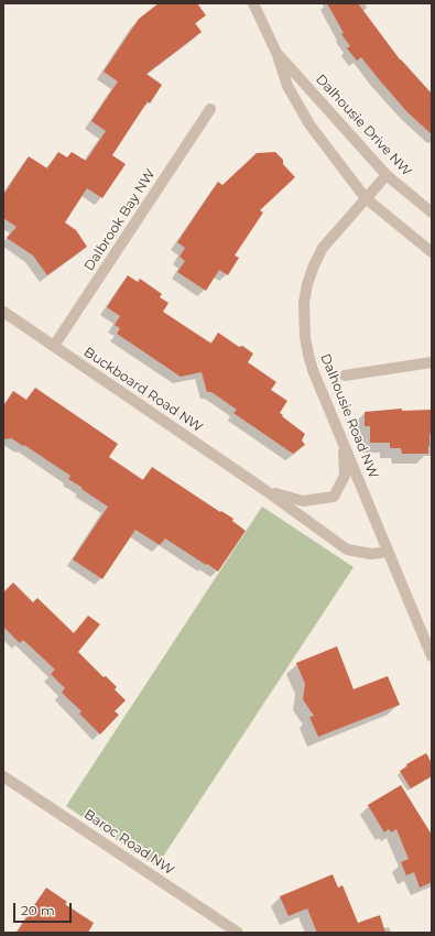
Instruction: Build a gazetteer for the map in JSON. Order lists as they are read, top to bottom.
{
  "streets": {
    "street": [
      "Dalhousie Drive NW",
      "Dalbrook Bay NW",
      "Buckboard Road NW",
      "Dalhousie Road NW",
      "Baroc Road NW"
    ]
  },
  "crossings": [
    ["Dalhousie Drive NW", "Dalhousie Road NW"],
    ["Dalbrook Bay NW", "Buckboard Road NW"],
    ["Buckboard Road NW", "Dalhousie Road NW"]
  ],
  "scale_bar": "20 m"
}
